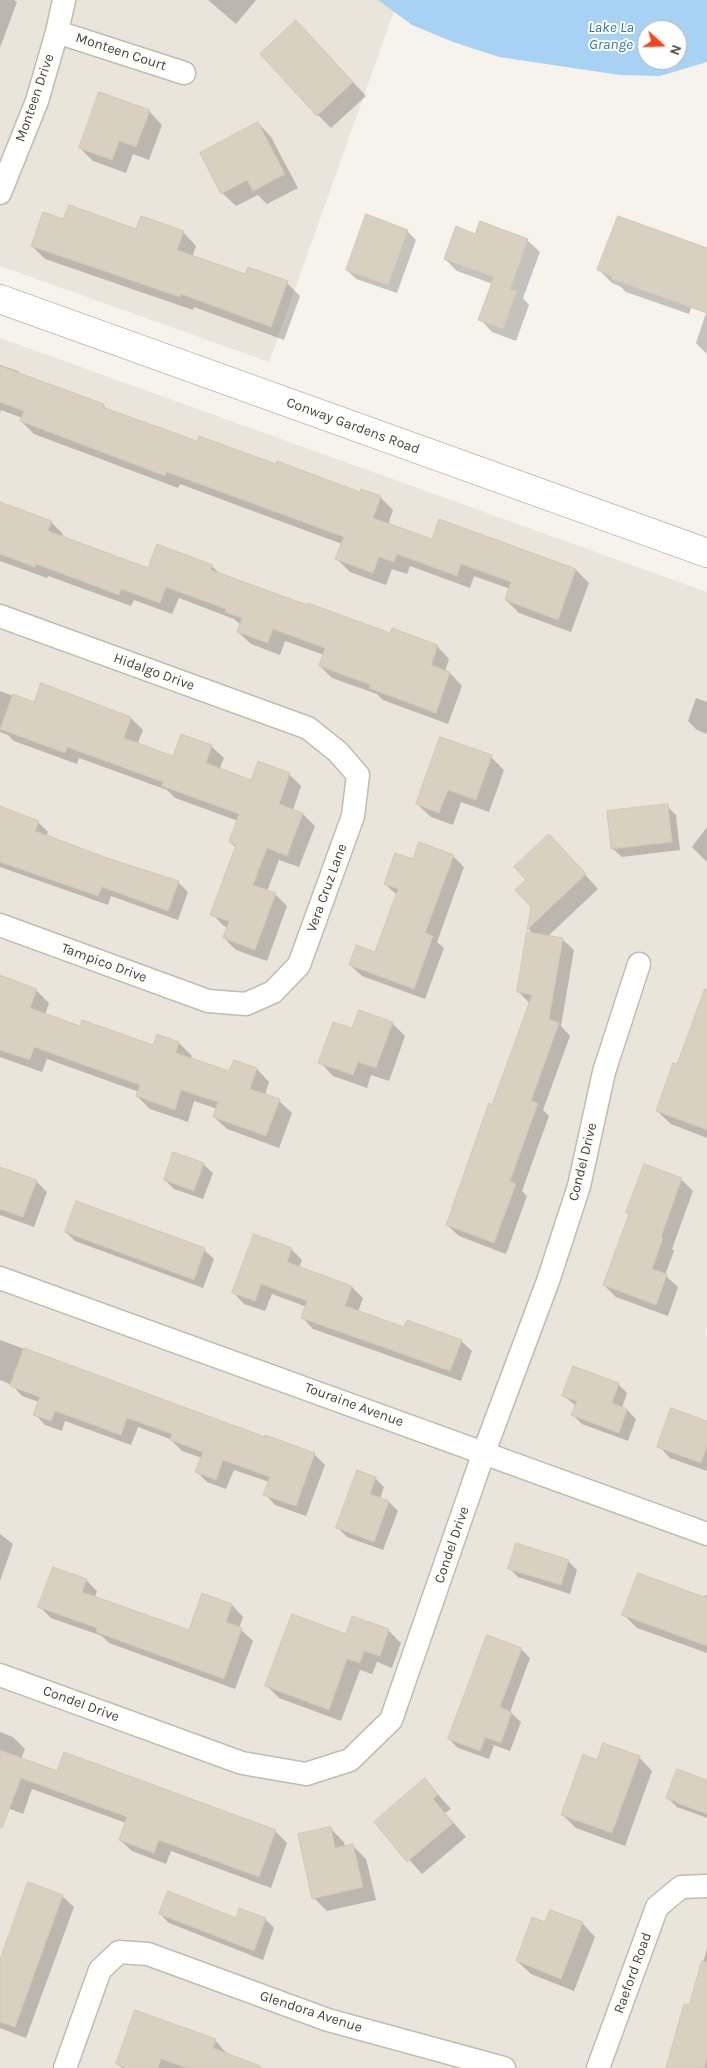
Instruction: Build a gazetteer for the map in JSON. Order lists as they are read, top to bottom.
{
  "streets": {
    "street": [
      "Monteen Court",
      "Monteen Drive",
      "Conway Gardens Road",
      "Hidalgo Drive",
      "Vera Cruz Lane",
      "Tampico Drive",
      "Condel Drive",
      "Touraine Avenue",
      "Raeford Road",
      "Glendora Avenue"
    ]
  },
  "crossings": [
    ["Monteen Court", "Monteen Drive"],
    ["Hidalgo Drive", "Vera Cruz Lane"],
    ["Vera Cruz Lane", "Tampico Drive"],
    ["Condel Drive", "Touraine Avenue"]
  ],
  "water": ["Lake La Grange"],
  "north": "right"
}
